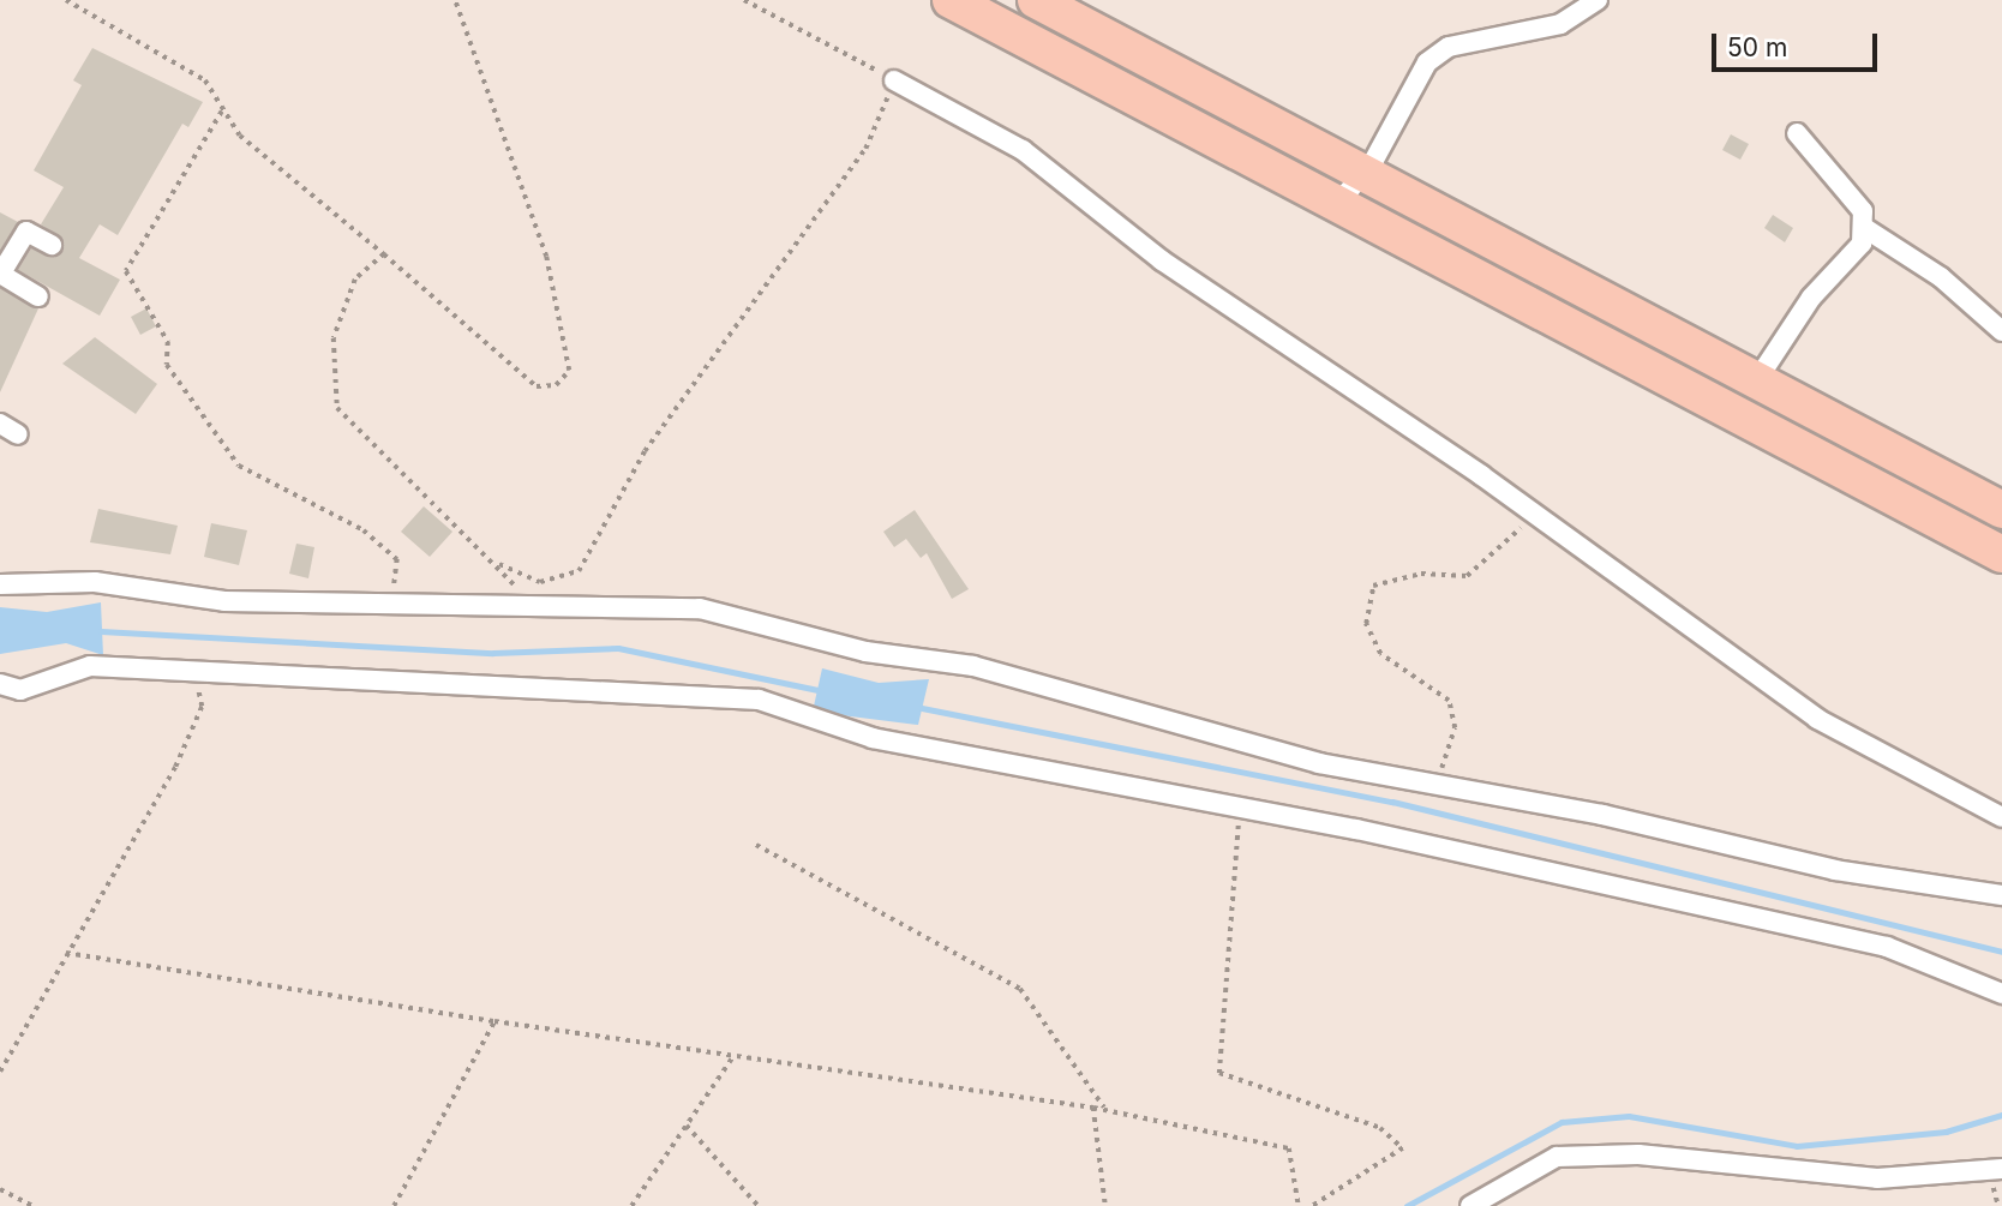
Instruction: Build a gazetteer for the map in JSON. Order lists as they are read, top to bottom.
{
  "scale_bar": "50 m"
}
